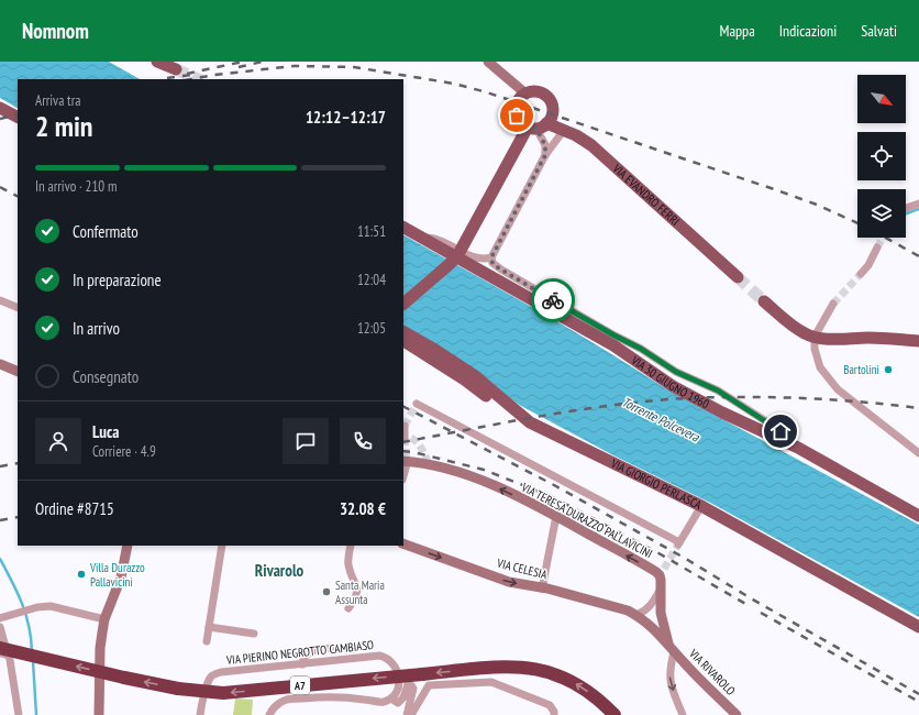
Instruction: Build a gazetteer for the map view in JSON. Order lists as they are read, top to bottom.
{
  "streets": {
    "highway": ["A7"],
    "main road": [
      "VIA EVANDRO FERRI",
      "VIA 30 GIUGNO 1960",
      "VIA GIORGIO PERLASCA",
      "VIA TERESA DURAZZO PALLAVICINI",
      "VIA CELESIA",
      "VIA RIVAROLO"
    ],
    "street": ["VIA PIERINO NEGROTTO CAMBIASO"]
  },
  "crossings": [
    ["VIA TERESA DURAZZO PALLAVICINI", "VIA RIVAROLO"],
    ["VIA CELESIA", "VIA RIVAROLO"]
  ],
  "one_way": ["VIA TERESA DURAZZO PALLAVICINI", "VIA CELESIA"],
  "districts": ["Rivarolo"],
  "water": ["Torrente Polcevera"],
  "places": ["Bartolini", "Villa Durazzo Pallavicini", "Santa Maria Assunta"],
  "north": "bottom right",
  "page": {
    "header": "Nomnom",
    "nav": ["Mappa", "Indicazioni", "Salvati"],
    "heading": ["2 min", "Arriva tra", "12:12–12:17"],
    "panel": [
      "Luca",
      "Corriere · 4.9",
      "Ordine #8715",
      "32.08 €"
    ],
    "bar": "In arrivo · 210 m",
    "list": [
      ["Confermato", "11:51"],
      ["In preparazione", "12:04"],
      ["In arrivo", "12:05"],
      "Consegnato"
    ]
  }
}
